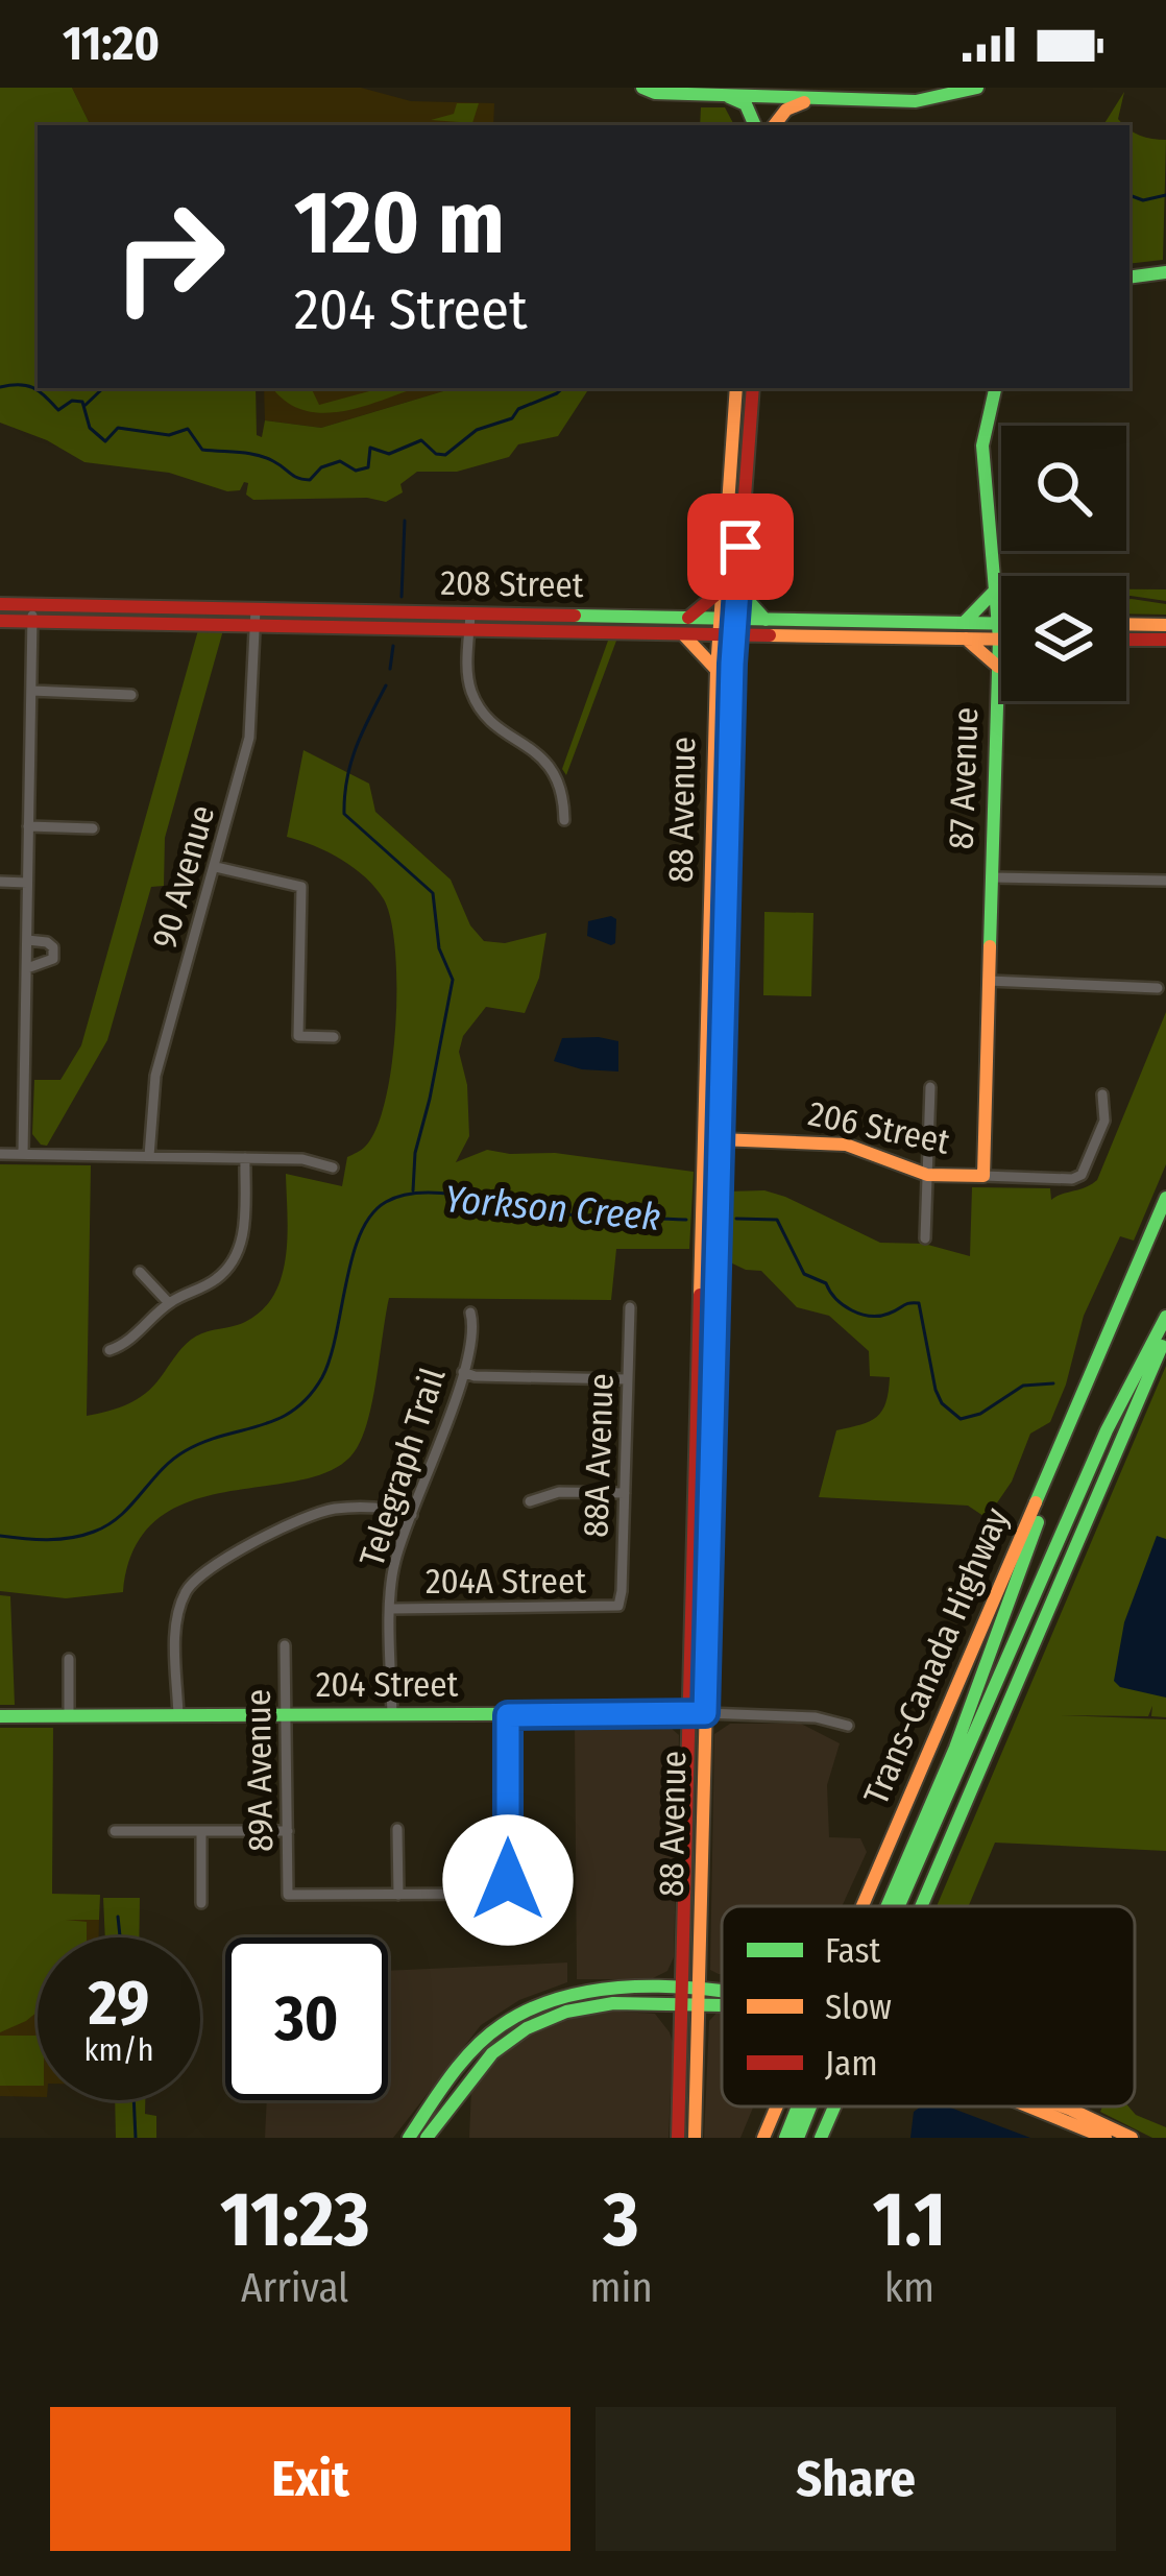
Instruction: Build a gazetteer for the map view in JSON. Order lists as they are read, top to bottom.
{
  "streets": {
    "main road": [
      "208 Street",
      "87 Avenue",
      "88 Avenue",
      "206 Street",
      "Trans-Canada Highway",
      "204 Street"
    ],
    "street": [
      "90 Avenue",
      "88A Avenue",
      "Telegraph Trail",
      "204A Street",
      "89A Avenue"
    ]
  },
  "crossings": [
    ["208 Street", "87 Avenue"],
    ["208 Street", "88 Avenue"],
    ["208 Street", "90 Avenue"],
    ["87 Avenue", "206 Street"],
    ["88 Avenue", "206 Street"],
    ["88 Avenue", "204 Street"],
    ["88A Avenue", "204A Street"],
    ["Telegraph Trail", "204A Street"],
    ["Telegraph Trail", "204 Street"],
    ["204 Street", "89A Avenue"]
  ],
  "water": ["Yorkson Creek"],
  "legend": ["Fast", "Slow", "Jam"],
  "page": {
    "status": "11:20",
    "turn": ["120 m", "204 Street"],
    "speed": "29 km/h",
    "limit": "30",
    "eta": [
      "11:23",
      "Arrival",
      "3",
      "min",
      "1.1",
      "km"
    ],
    "buttons": ["Exit", "Share"]
  }
}
